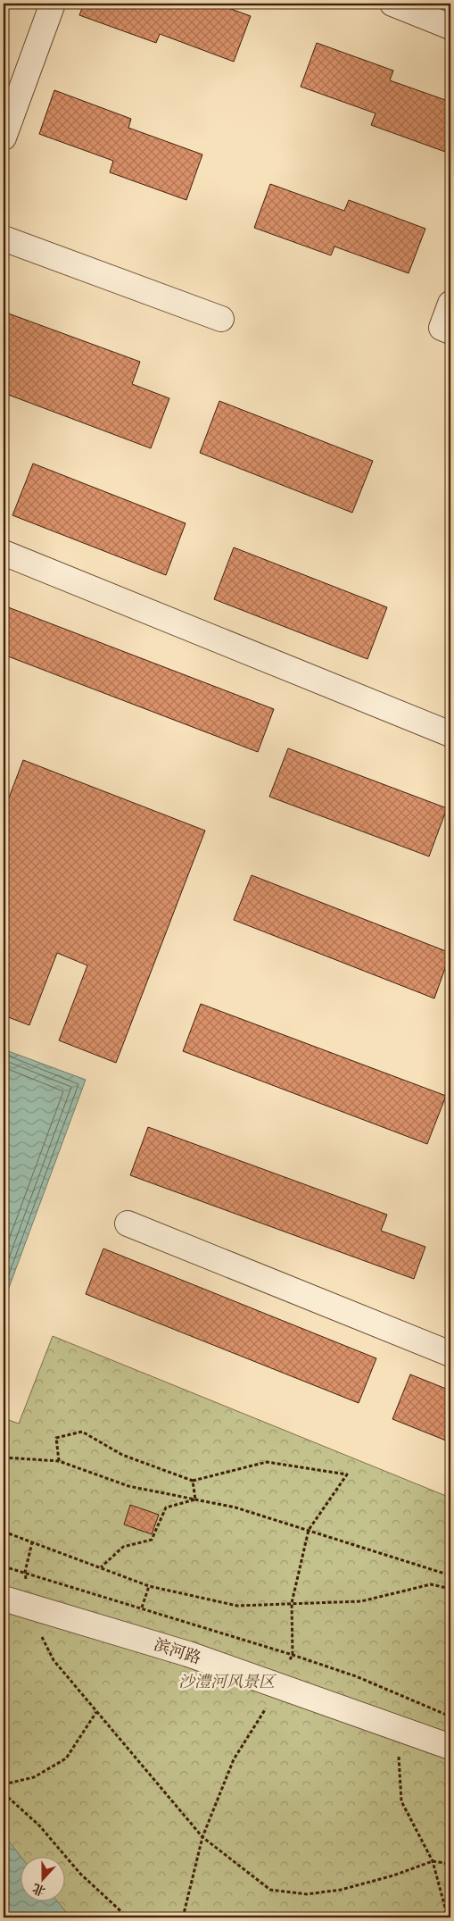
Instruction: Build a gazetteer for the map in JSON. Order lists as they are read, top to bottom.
{
  "streets": {
    "street": ["滨河路"]
  },
  "parks": ["沙澧河风景区"],
  "north": "bottom"
}
